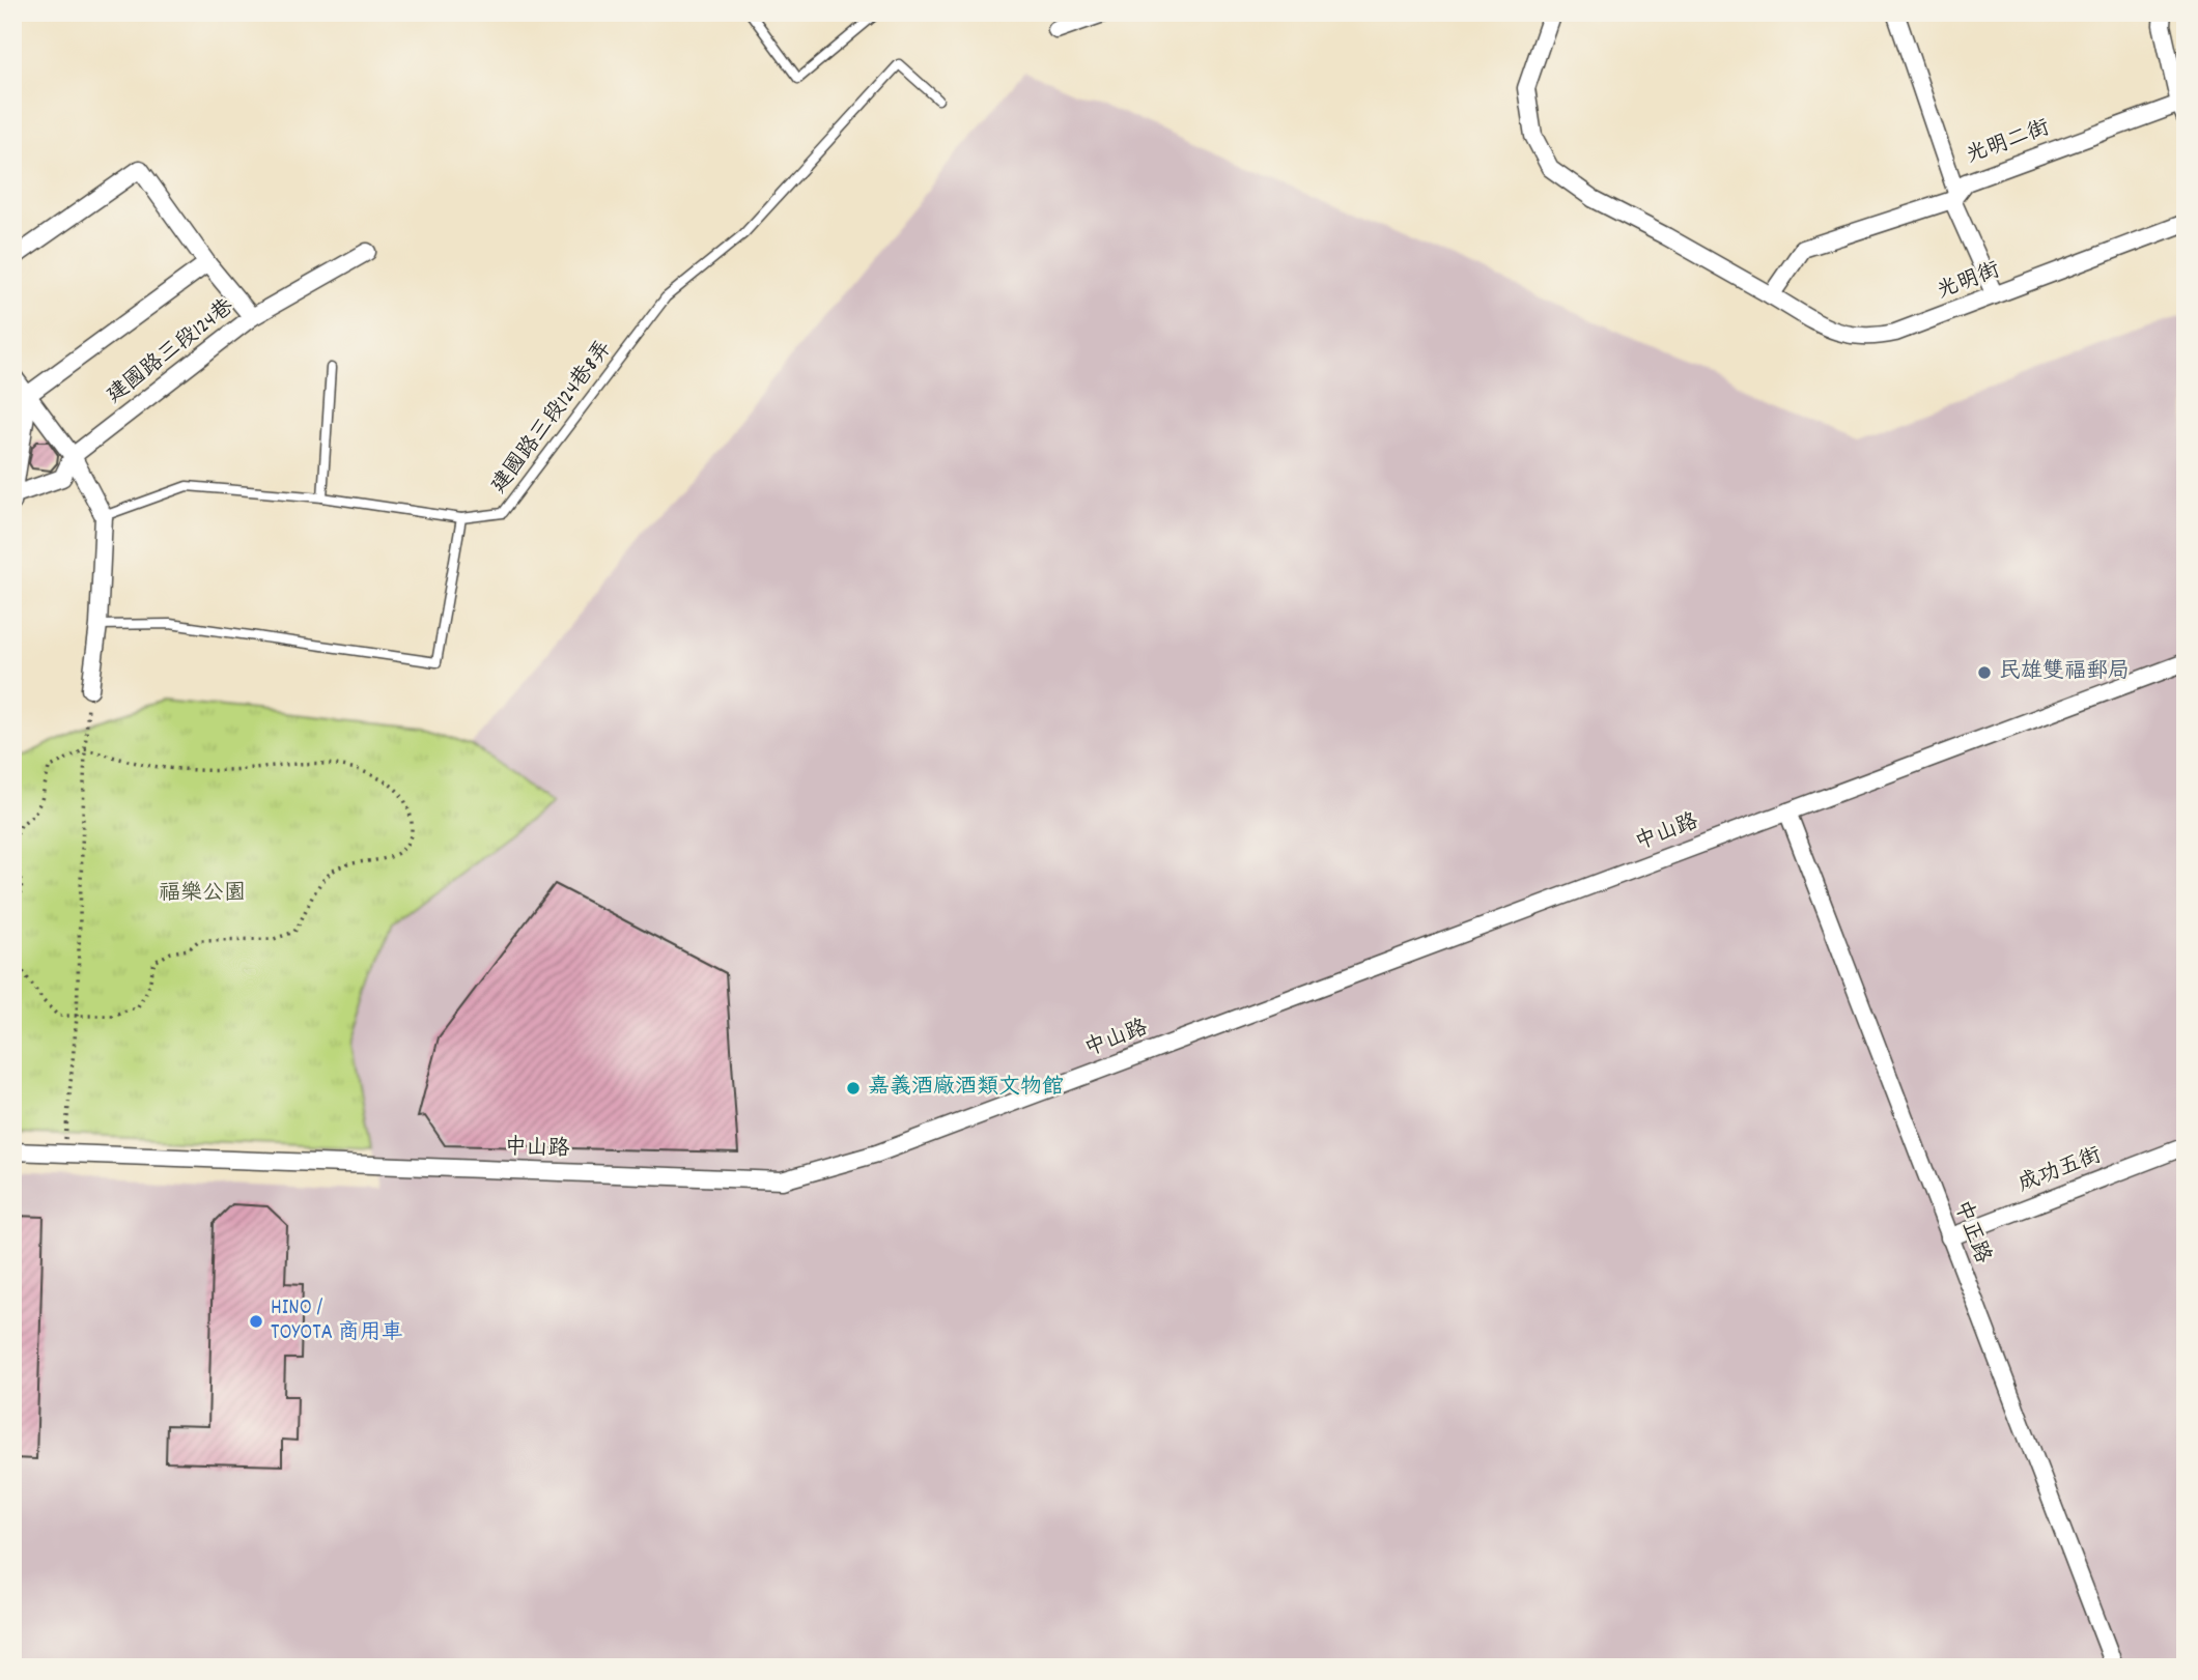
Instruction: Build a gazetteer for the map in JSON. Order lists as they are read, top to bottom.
{
  "streets": {
    "street": [
      "光明二街",
      "光明街",
      "建國路三段124巷",
      "中山路",
      "成功五街",
      "中正路"
    ],
    "lane": ["建國路三段124巷8弄"]
  },
  "crossings": [
    ["光明二街", "光明街"],
    ["中山路", "中正路"],
    ["成功五街", "中正路"]
  ],
  "parks": ["福樂公園"],
  "places": ["民雄雙福郵局", "嘉義酒廠酒類文物館", "HINO / TOYOTA 商用車"]
}
